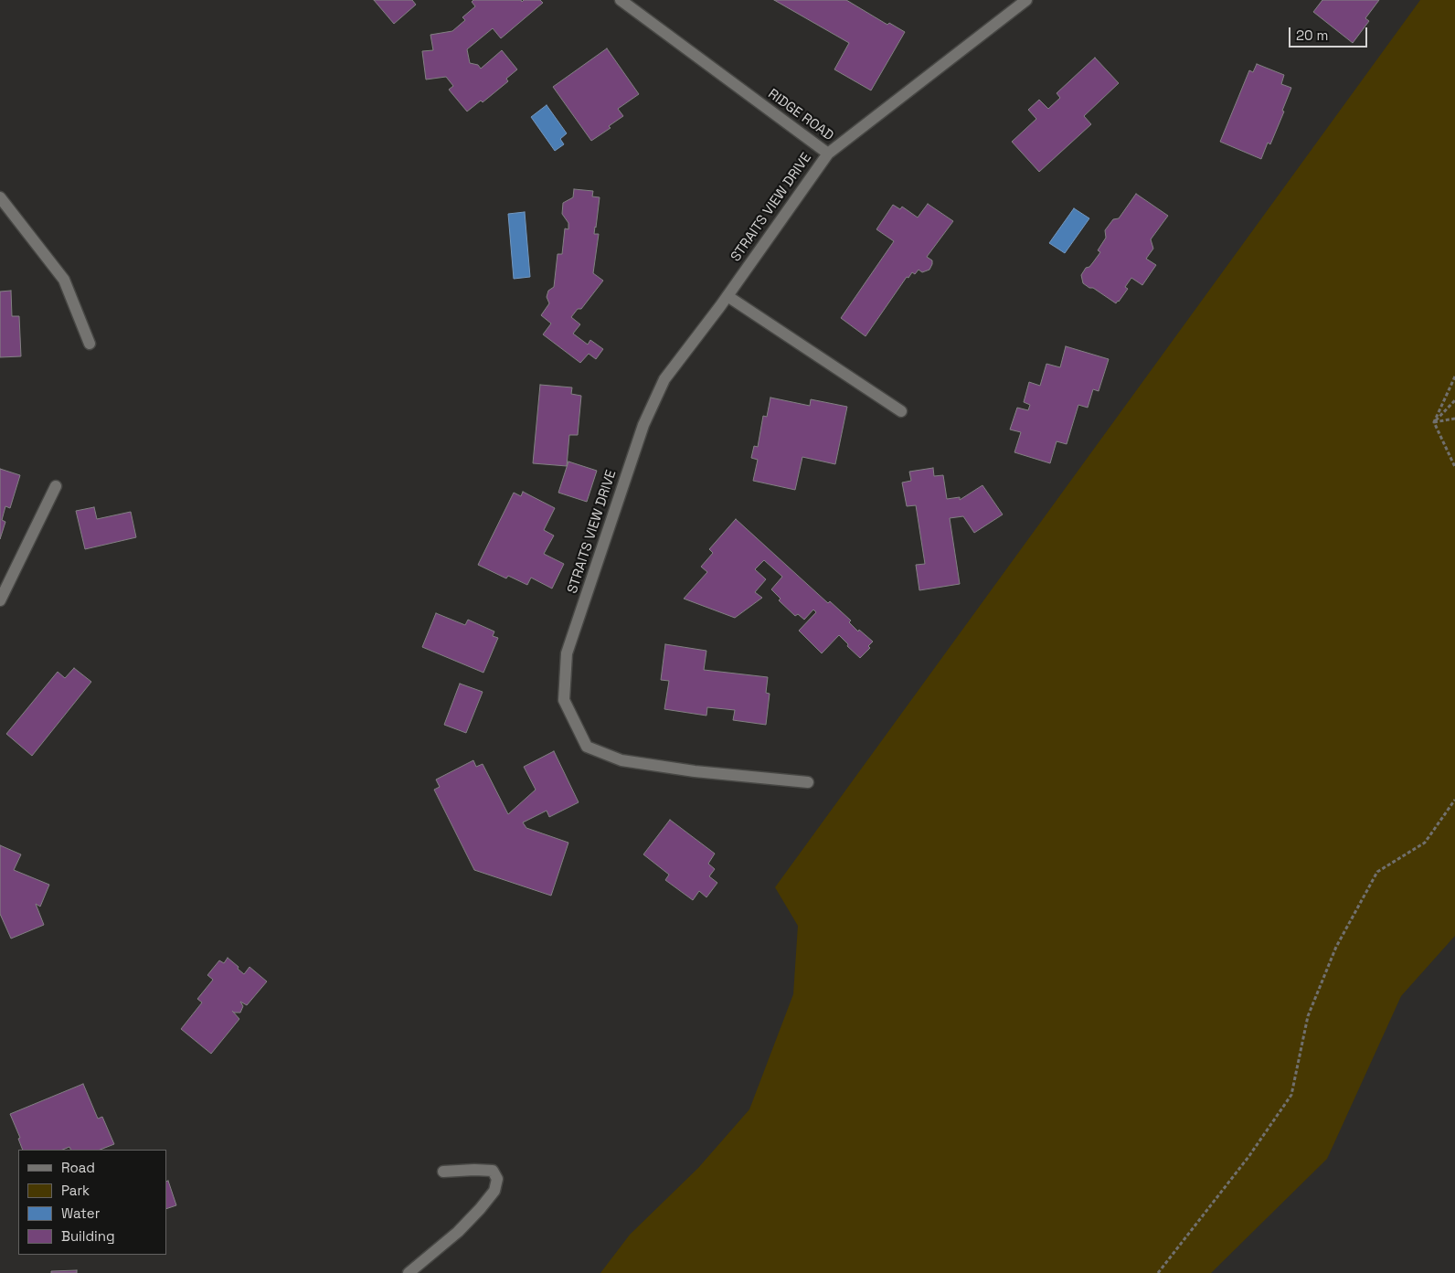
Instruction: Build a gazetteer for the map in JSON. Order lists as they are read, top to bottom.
{
  "streets": {
    "street": ["RIDGE ROAD", "STRAITS VIEW DRIVE"]
  },
  "crossings": [
    ["RIDGE ROAD", "STRAITS VIEW DRIVE"]
  ],
  "legend": [
    "Road",
    "Park",
    "Water",
    "Building"
  ],
  "scale_bar": "20 m"
}
